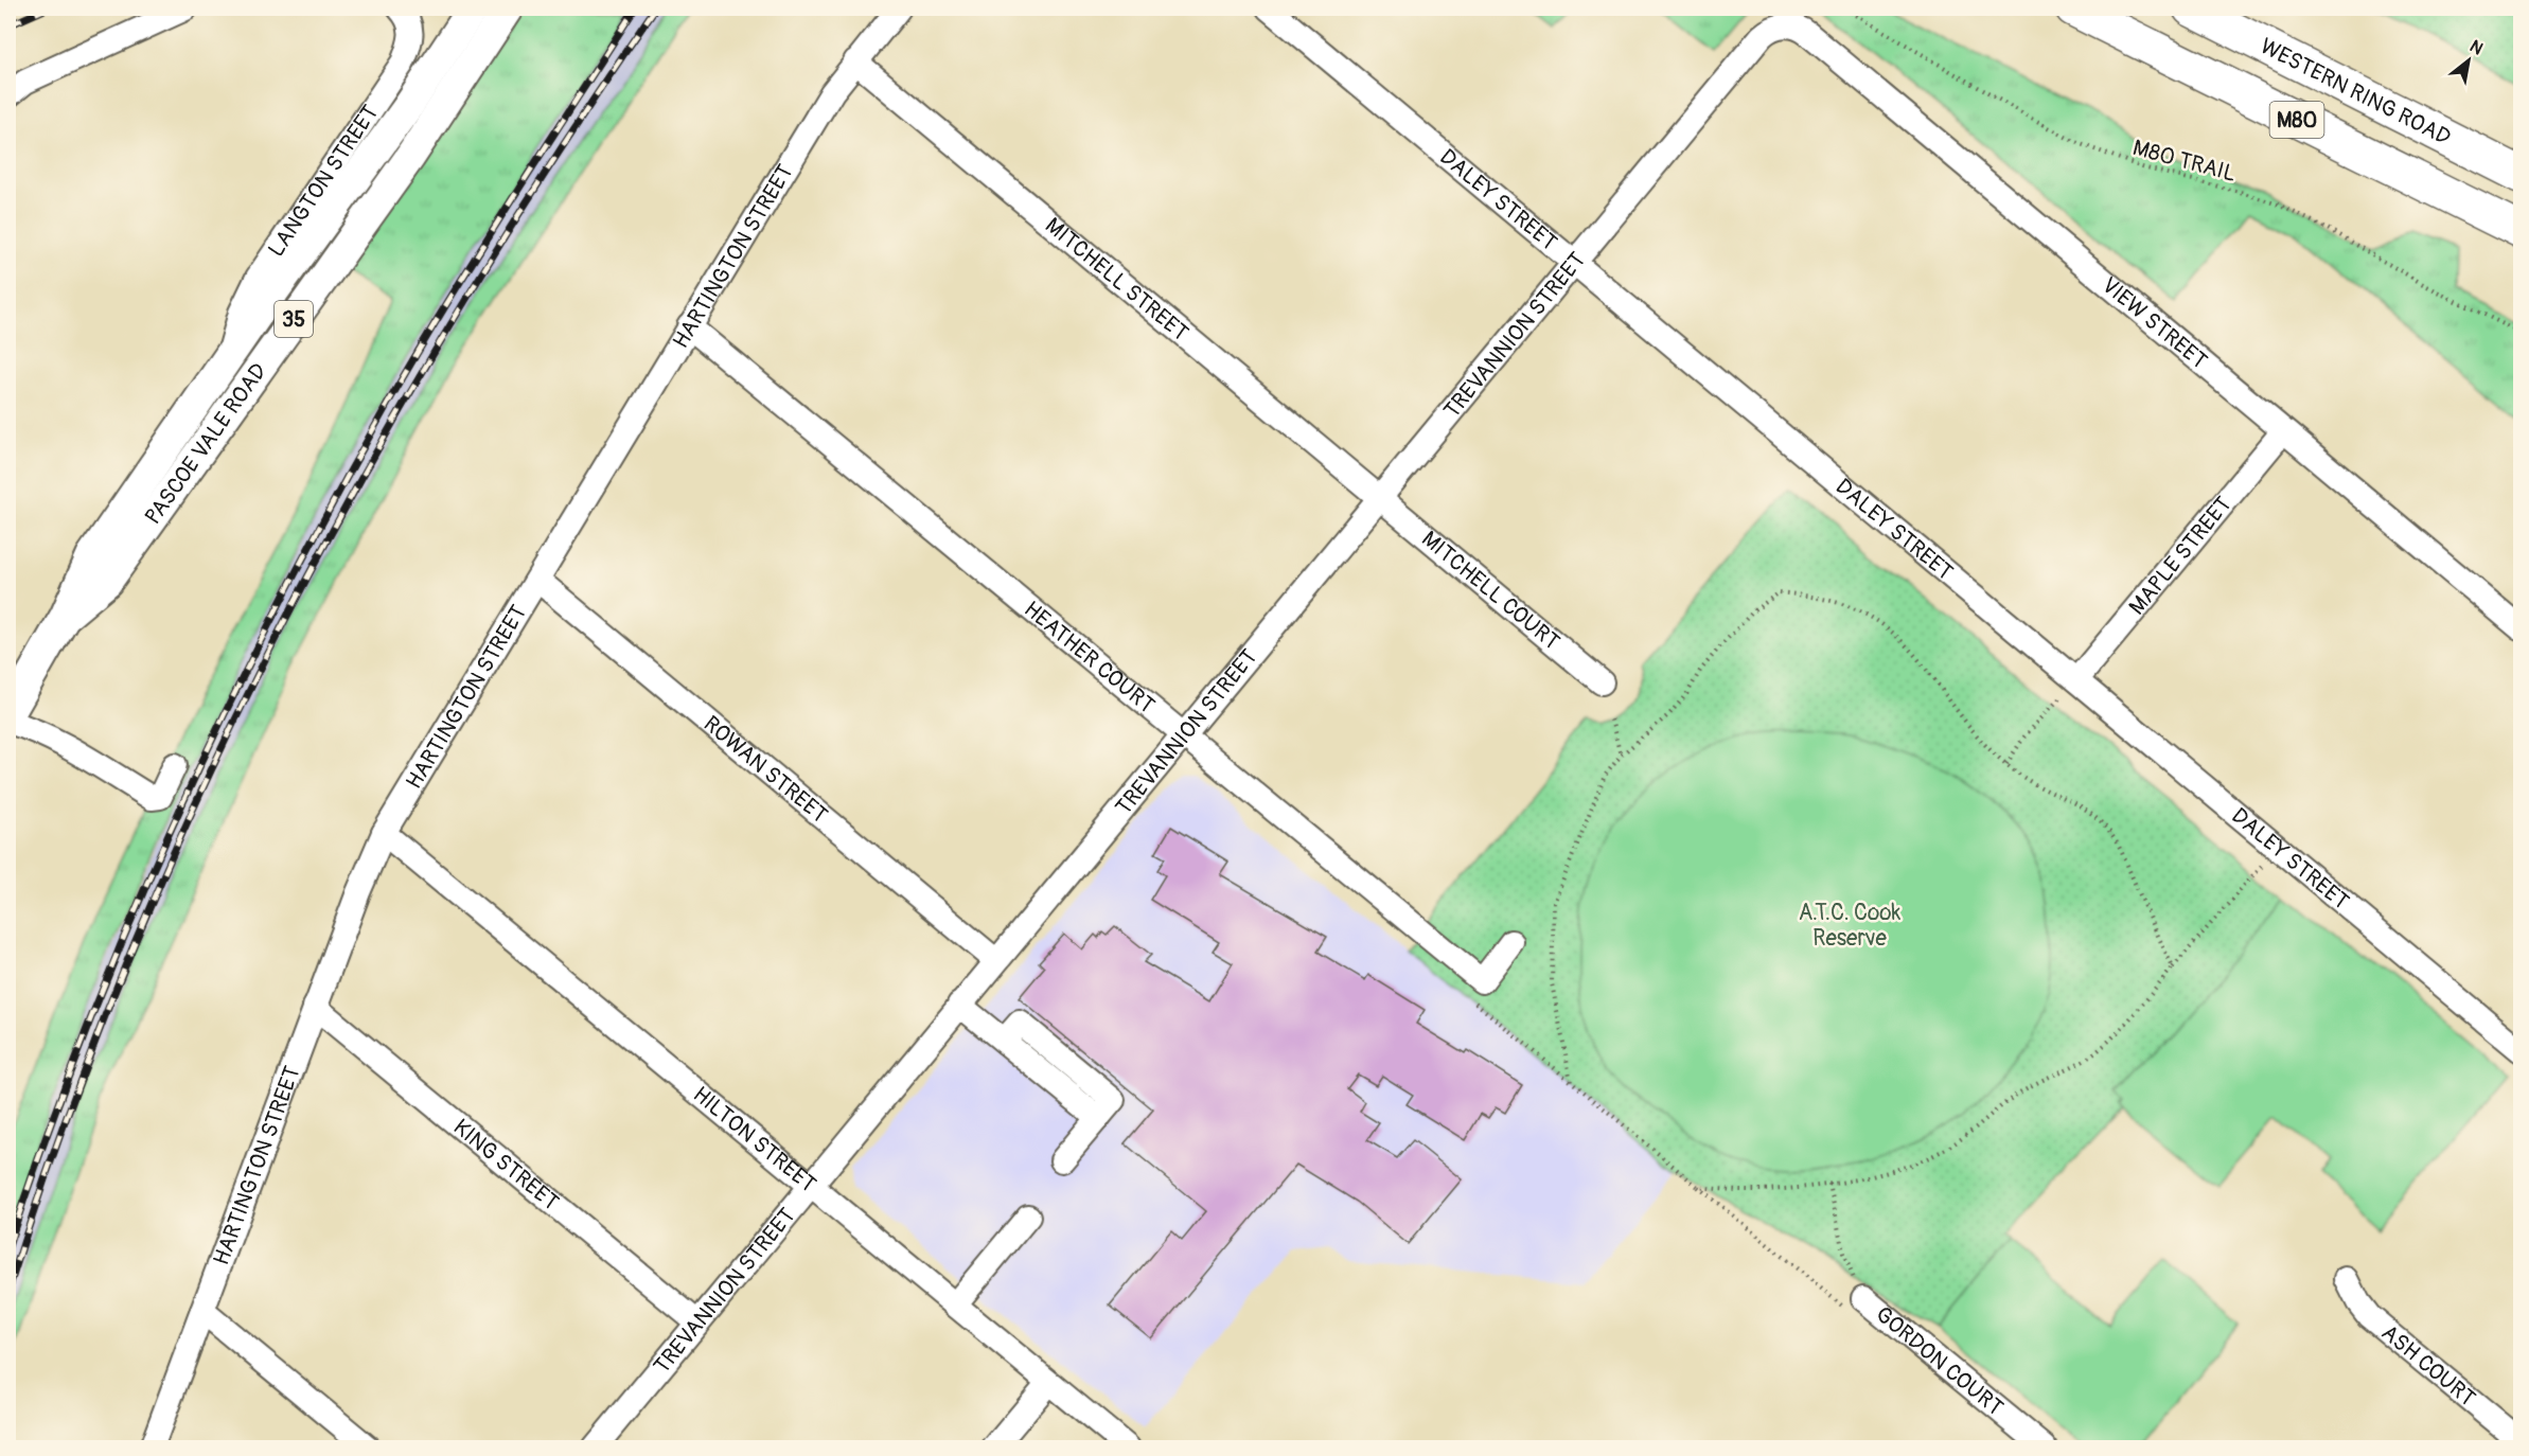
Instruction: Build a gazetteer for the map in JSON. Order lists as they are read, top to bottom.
{
  "streets": {
    "highway": ["WESTERN RING ROAD", "M80"],
    "main road": ["35", "PASCOE VALE ROAD"],
    "street": [
      "LANGTON STREET",
      "DALEY STREET",
      "HARTINGTON STREET",
      "MITCHELL STREET",
      "VIEW STREET",
      "TREVANNION STREET",
      "MAPLE STREET",
      "MITCHELL COURT",
      "HEATHER COURT",
      "ROWAN STREET",
      "HILTON STREET",
      "KING STREET",
      "GORDON COURT",
      "ASH COURT"
    ],
    "path": ["M80 TRAIL"]
  },
  "crossings": [
    ["LANGTON STREET", "PASCOE VALE ROAD"],
    ["DALEY STREET", "TREVANNION STREET"],
    ["DALEY STREET", "MAPLE STREET"],
    ["HARTINGTON STREET", "MITCHELL STREET"],
    ["HARTINGTON STREET", "HEATHER COURT"],
    ["HARTINGTON STREET", "ROWAN STREET"],
    ["HARTINGTON STREET", "HILTON STREET"],
    ["HARTINGTON STREET", "KING STREET"],
    ["MITCHELL STREET", "TREVANNION STREET"],
    ["MITCHELL STREET", "MITCHELL COURT"],
    ["VIEW STREET", "TREVANNION STREET"],
    ["VIEW STREET", "MAPLE STREET"],
    ["TREVANNION STREET", "MITCHELL COURT"],
    ["TREVANNION STREET", "HEATHER COURT"],
    ["TREVANNION STREET", "ROWAN STREET"],
    ["TREVANNION STREET", "HILTON STREET"],
    ["TREVANNION STREET", "KING STREET"]
  ],
  "parks": ["A.T.C. Cook Reserve"],
  "north": "top right"
}
